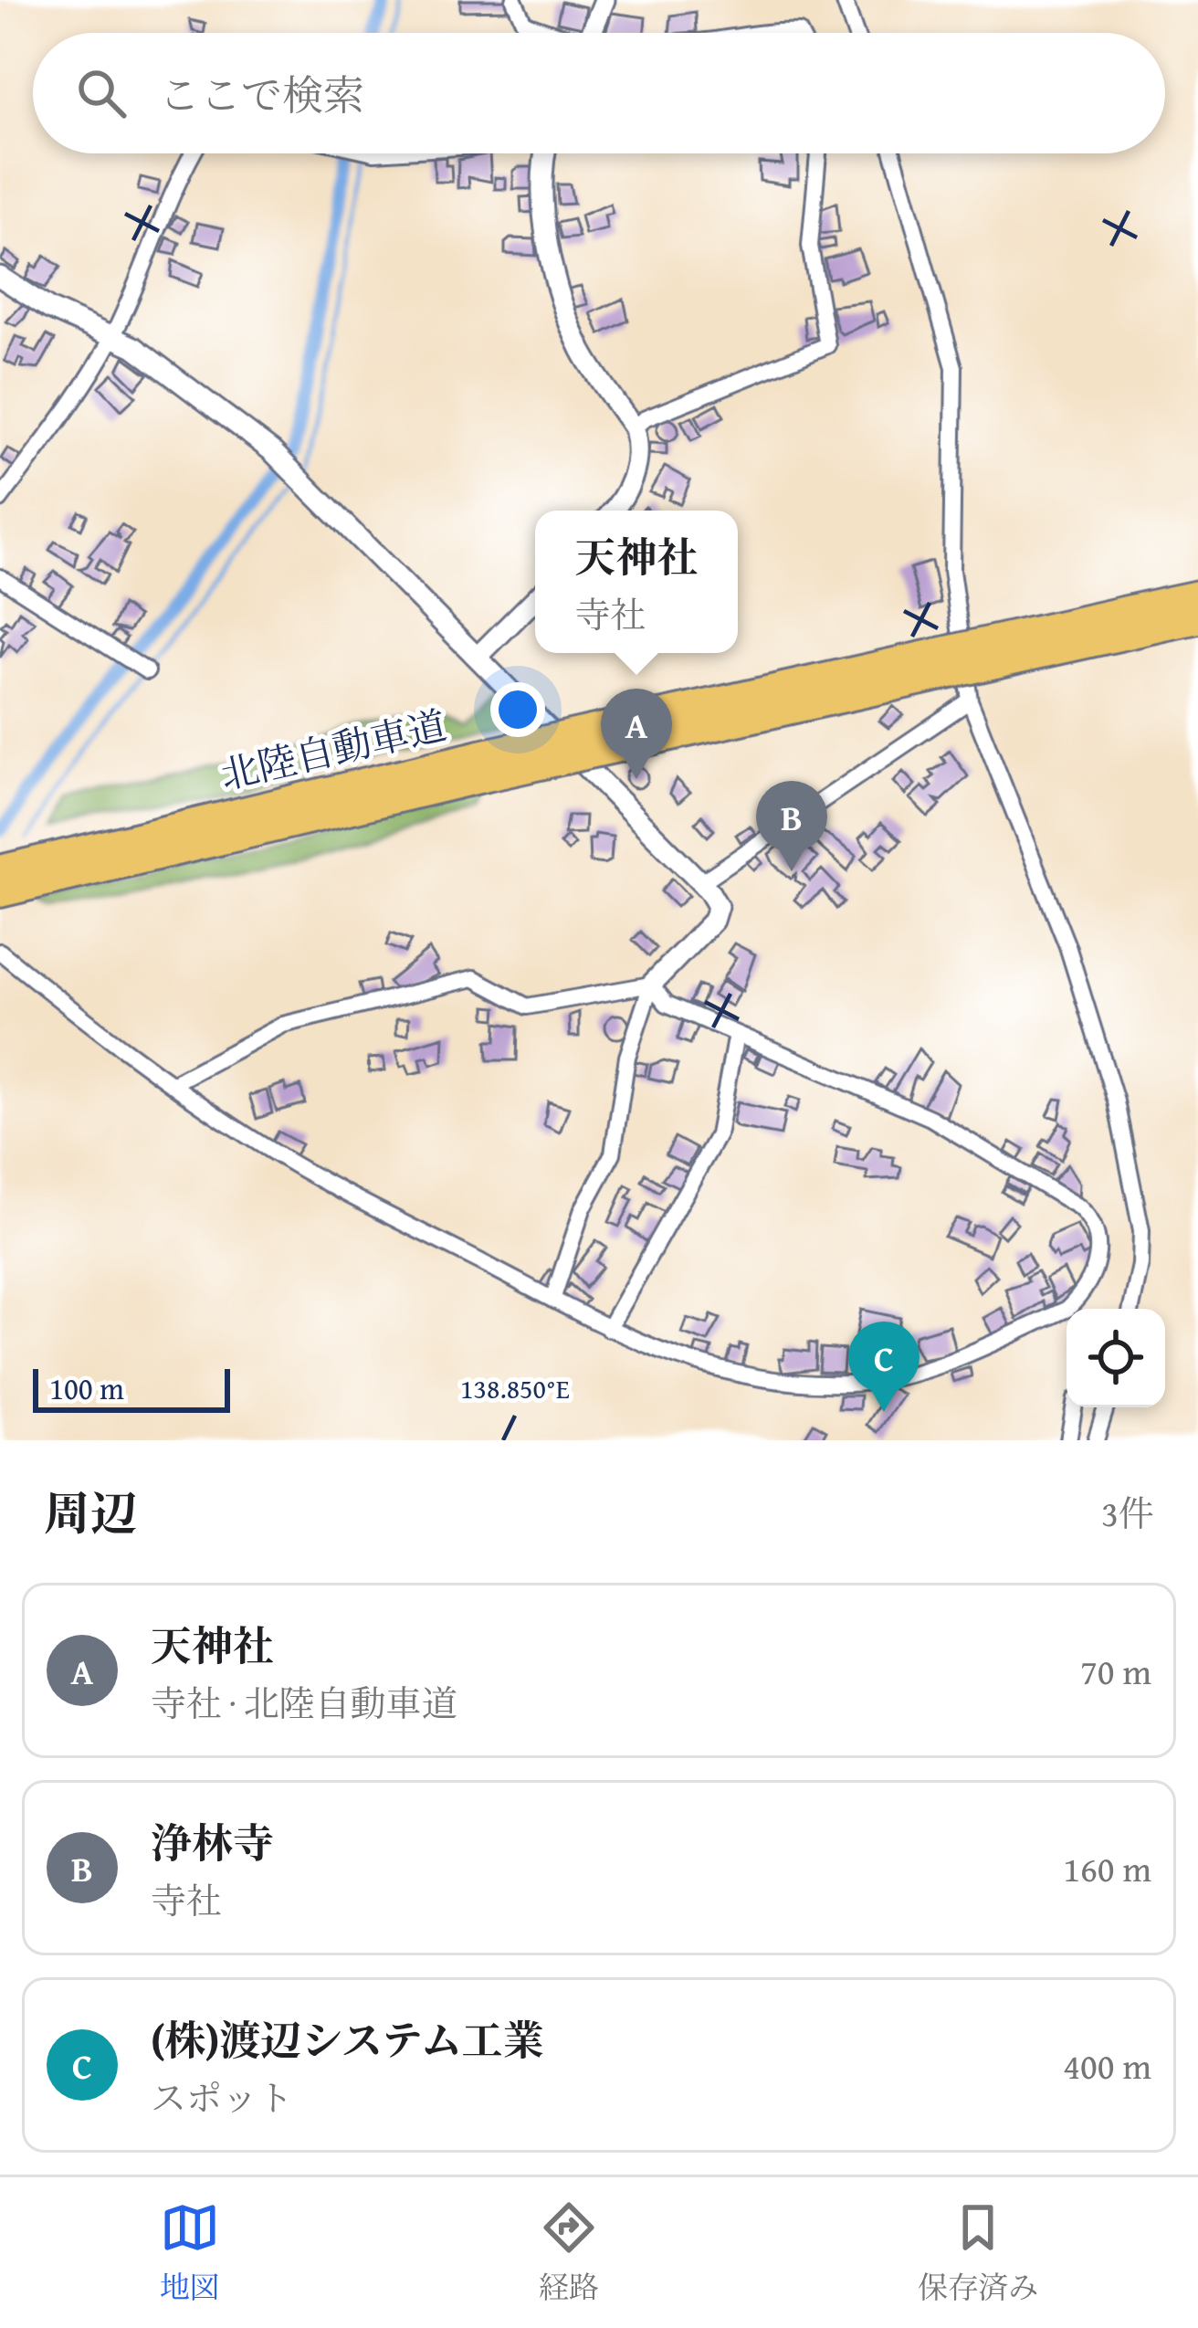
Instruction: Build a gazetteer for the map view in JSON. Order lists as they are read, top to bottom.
{
  "streets": {
    "highway": ["北陸自動車道"]
  },
  "scale_bar": "100 m",
  "page": {
    "search": "ここで検索",
    "popup": ["天神社", "寺社"],
    "pins": ["A", "B", "C"],
    "scale": "100 m",
    "heading": ["周辺", "3件"],
    "list": [
      {
        "mark": "A",
        "name": "天神社",
        "note": "寺社 · 北陸自動車道",
        "value": "70 m"
      },
      {
        "mark": "B",
        "name": "浄林寺",
        "note": "寺社",
        "value": "160 m"
      },
      {
        "mark": "C",
        "name": "(株)渡辺システム工業",
        "note": "スポット",
        "value": "400 m"
      }
    ],
    "nav": ["地図", "経路", "保存済み"]
  },
  "coordinates": ["138.850°E"]
}
